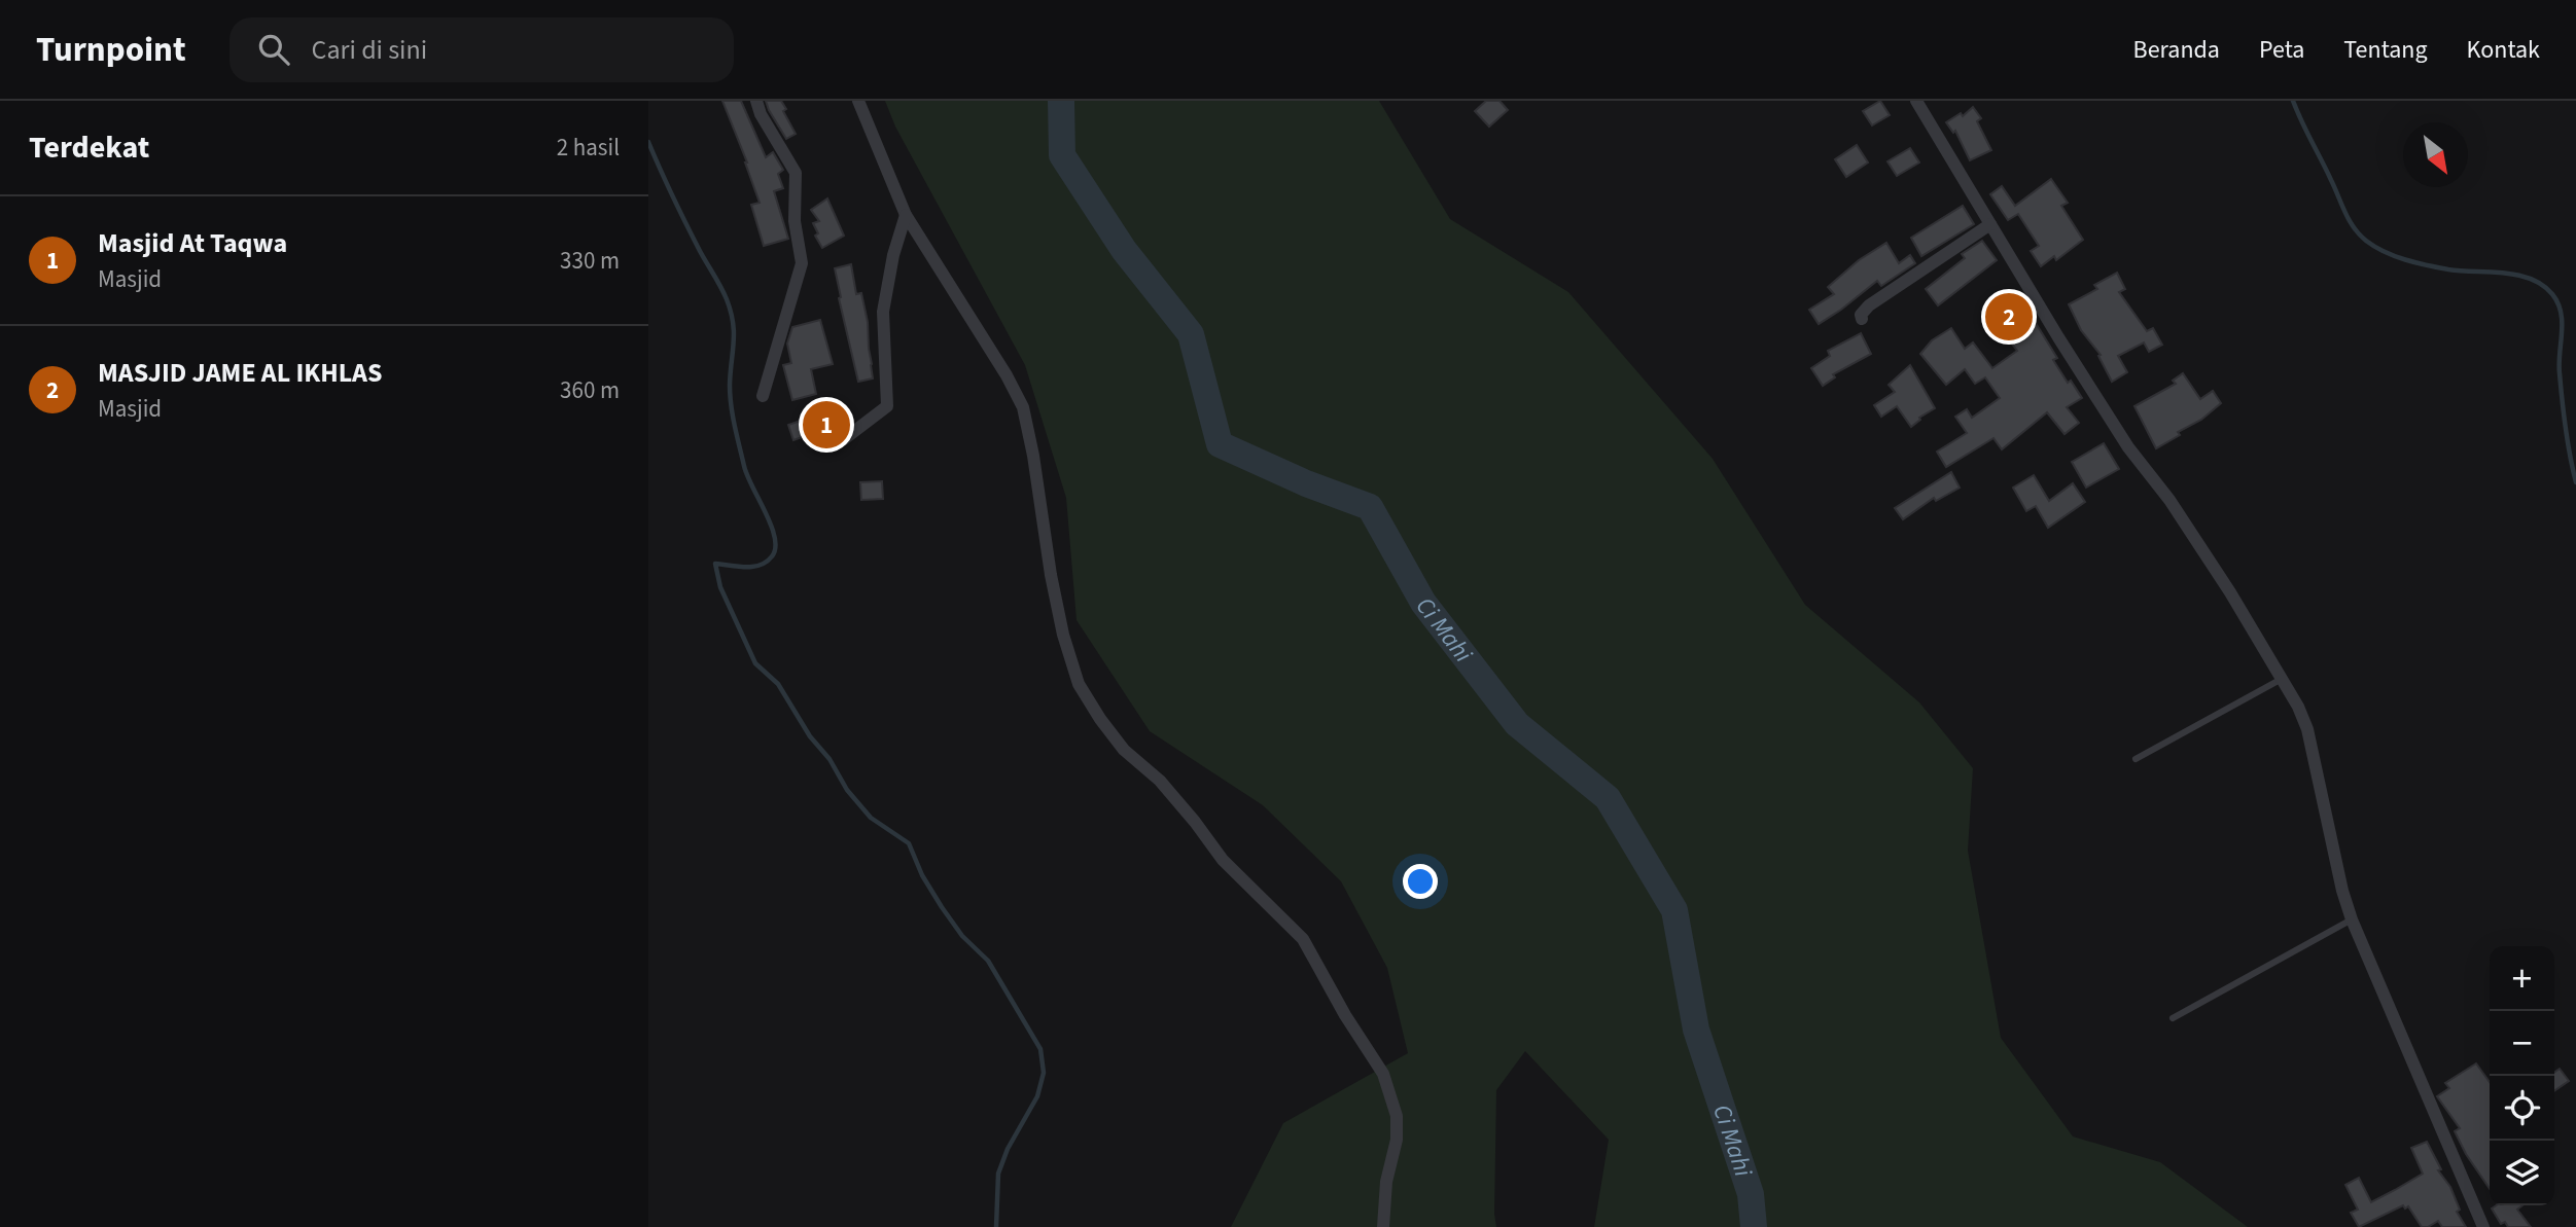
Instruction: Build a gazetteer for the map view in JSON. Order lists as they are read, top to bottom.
{
  "water": ["Ci Mahi"],
  "north": "bottom right",
  "page": {
    "header": "Turnpoint",
    "search": "Cari di sini",
    "nav": [
      "Beranda",
      "Peta",
      "Tentang",
      "Kontak"
    ],
    "heading": ["Terdekat", "2 hasil"],
    "list": [
      {
        "mark": "1",
        "name": "Masjid At Taqwa",
        "note": "Masjid",
        "value": "330 m"
      },
      {
        "mark": "2",
        "name": "MASJID JAME AL IKHLAS",
        "note": "Masjid",
        "value": "360 m"
      }
    ],
    "pins": ["2", "1"],
    "map_buttons": ["+", "−"]
  }
}
